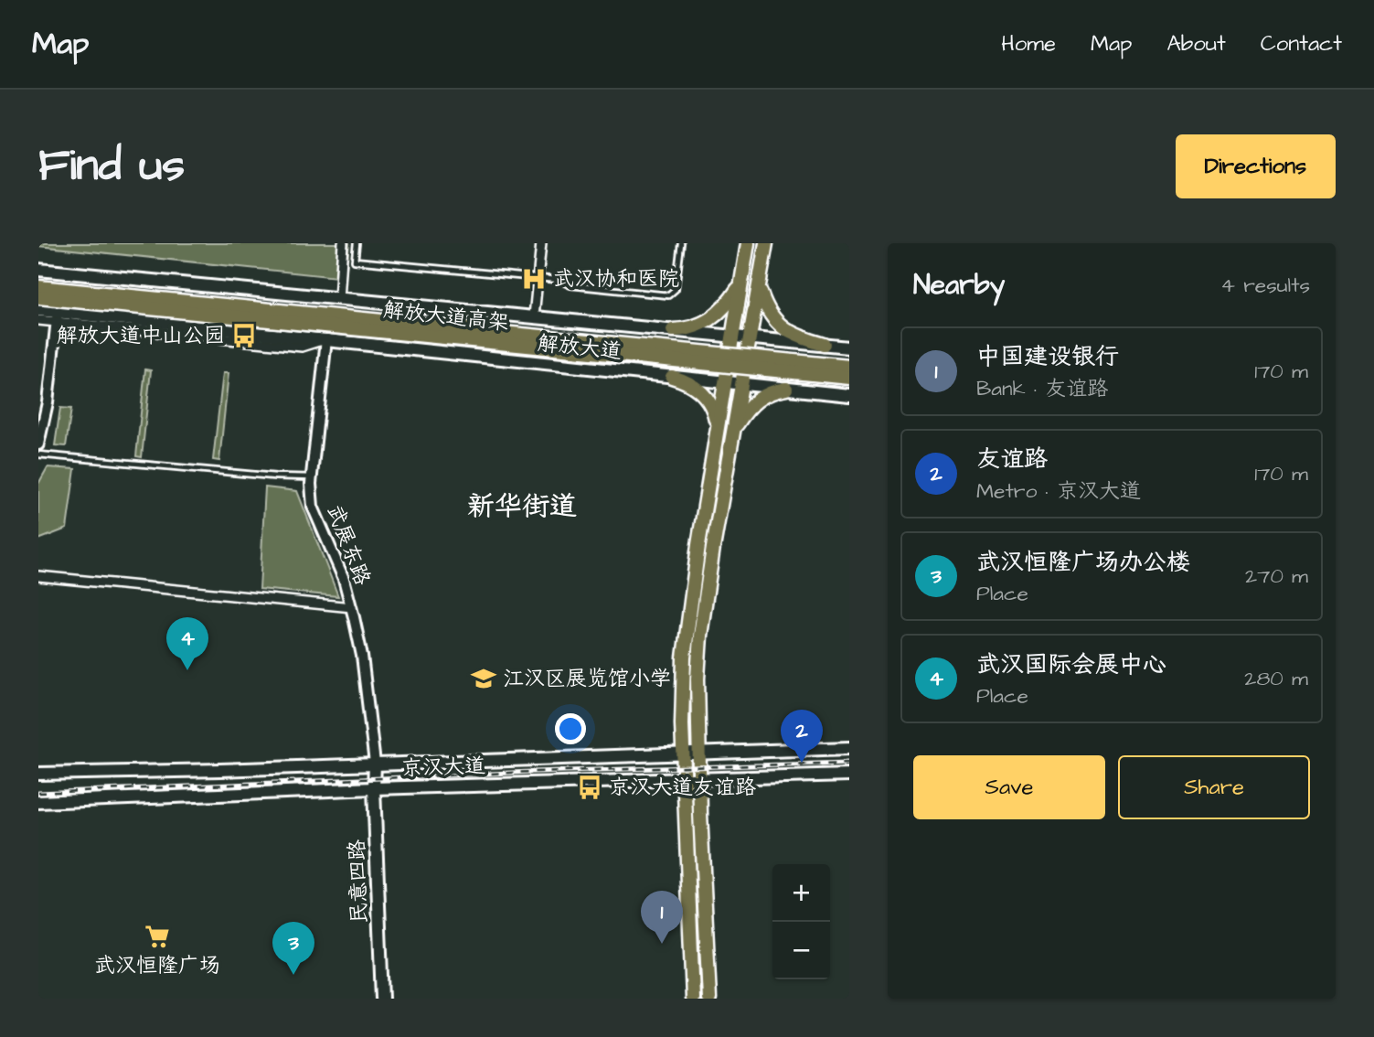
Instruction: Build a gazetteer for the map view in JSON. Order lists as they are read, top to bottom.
{
  "streets": {
    "main road": [
      "解放大道高架",
      "解放大道",
      "京汉大道",
      "民意四路"
    ],
    "street": ["武展东路"]
  },
  "crossings": [
    ["解放大道", "武展东路"],
    ["武展东路", "京汉大道"],
    ["武展东路", "民意四路"],
    ["京汉大道", "民意四路"]
  ],
  "districts": ["新华街道"],
  "places": {
    "hospital": ["武汉协和医院"],
    "bus stop": ["解放大道中山公园", "京汉大道友谊路"],
    "school or university": ["江汉区展览馆小学"],
    "supermarket": ["武汉恒隆广场"]
  },
  "page": {
    "header": "Map",
    "nav": [
      "Home",
      "Map",
      "About",
      "Contact"
    ],
    "buttons": [
      "Directions",
      ["Save", "Share"]
    ],
    "title": "Find us",
    "heading": ["Nearby", "4 results"],
    "list": [
      {
        "mark": "1",
        "name": "中国建设银行",
        "note": "Bank · 友谊路",
        "value": "170 m"
      },
      {
        "mark": "2",
        "name": "友谊路",
        "note": "Metro · 京汉大道",
        "value": "170 m"
      },
      {
        "mark": "3",
        "name": "武汉恒隆广场办公楼",
        "note": "Place",
        "value": "270 m"
      },
      {
        "mark": "4",
        "name": "武汉国际会展中心",
        "note": "Place",
        "value": "280 m"
      }
    ],
    "pins": [
      "4",
      "2",
      "1",
      "3"
    ],
    "map_buttons": ["+", "−"]
  }
}
